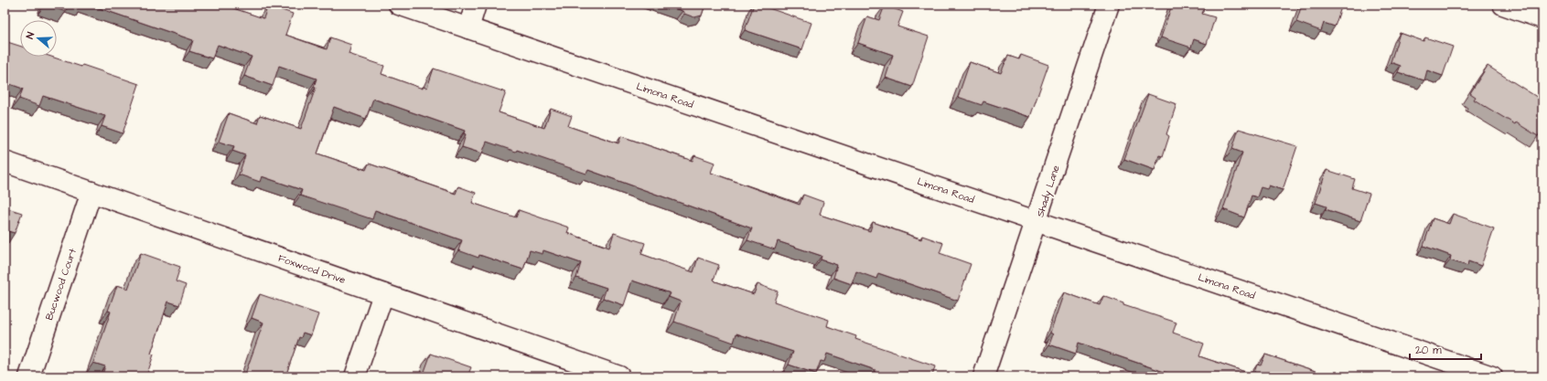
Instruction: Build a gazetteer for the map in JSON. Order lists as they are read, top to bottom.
{
  "streets": {
    "street": [
      "Limona Road",
      "Shady Lane",
      "Foxwood Drive",
      "Bucwood Court"
    ]
  },
  "crossings": [
    ["Limona Road", "Shady Lane"],
    ["Foxwood Drive", "Bucwood Court"]
  ],
  "scale_bar": "20 m",
  "north": "left"
}
